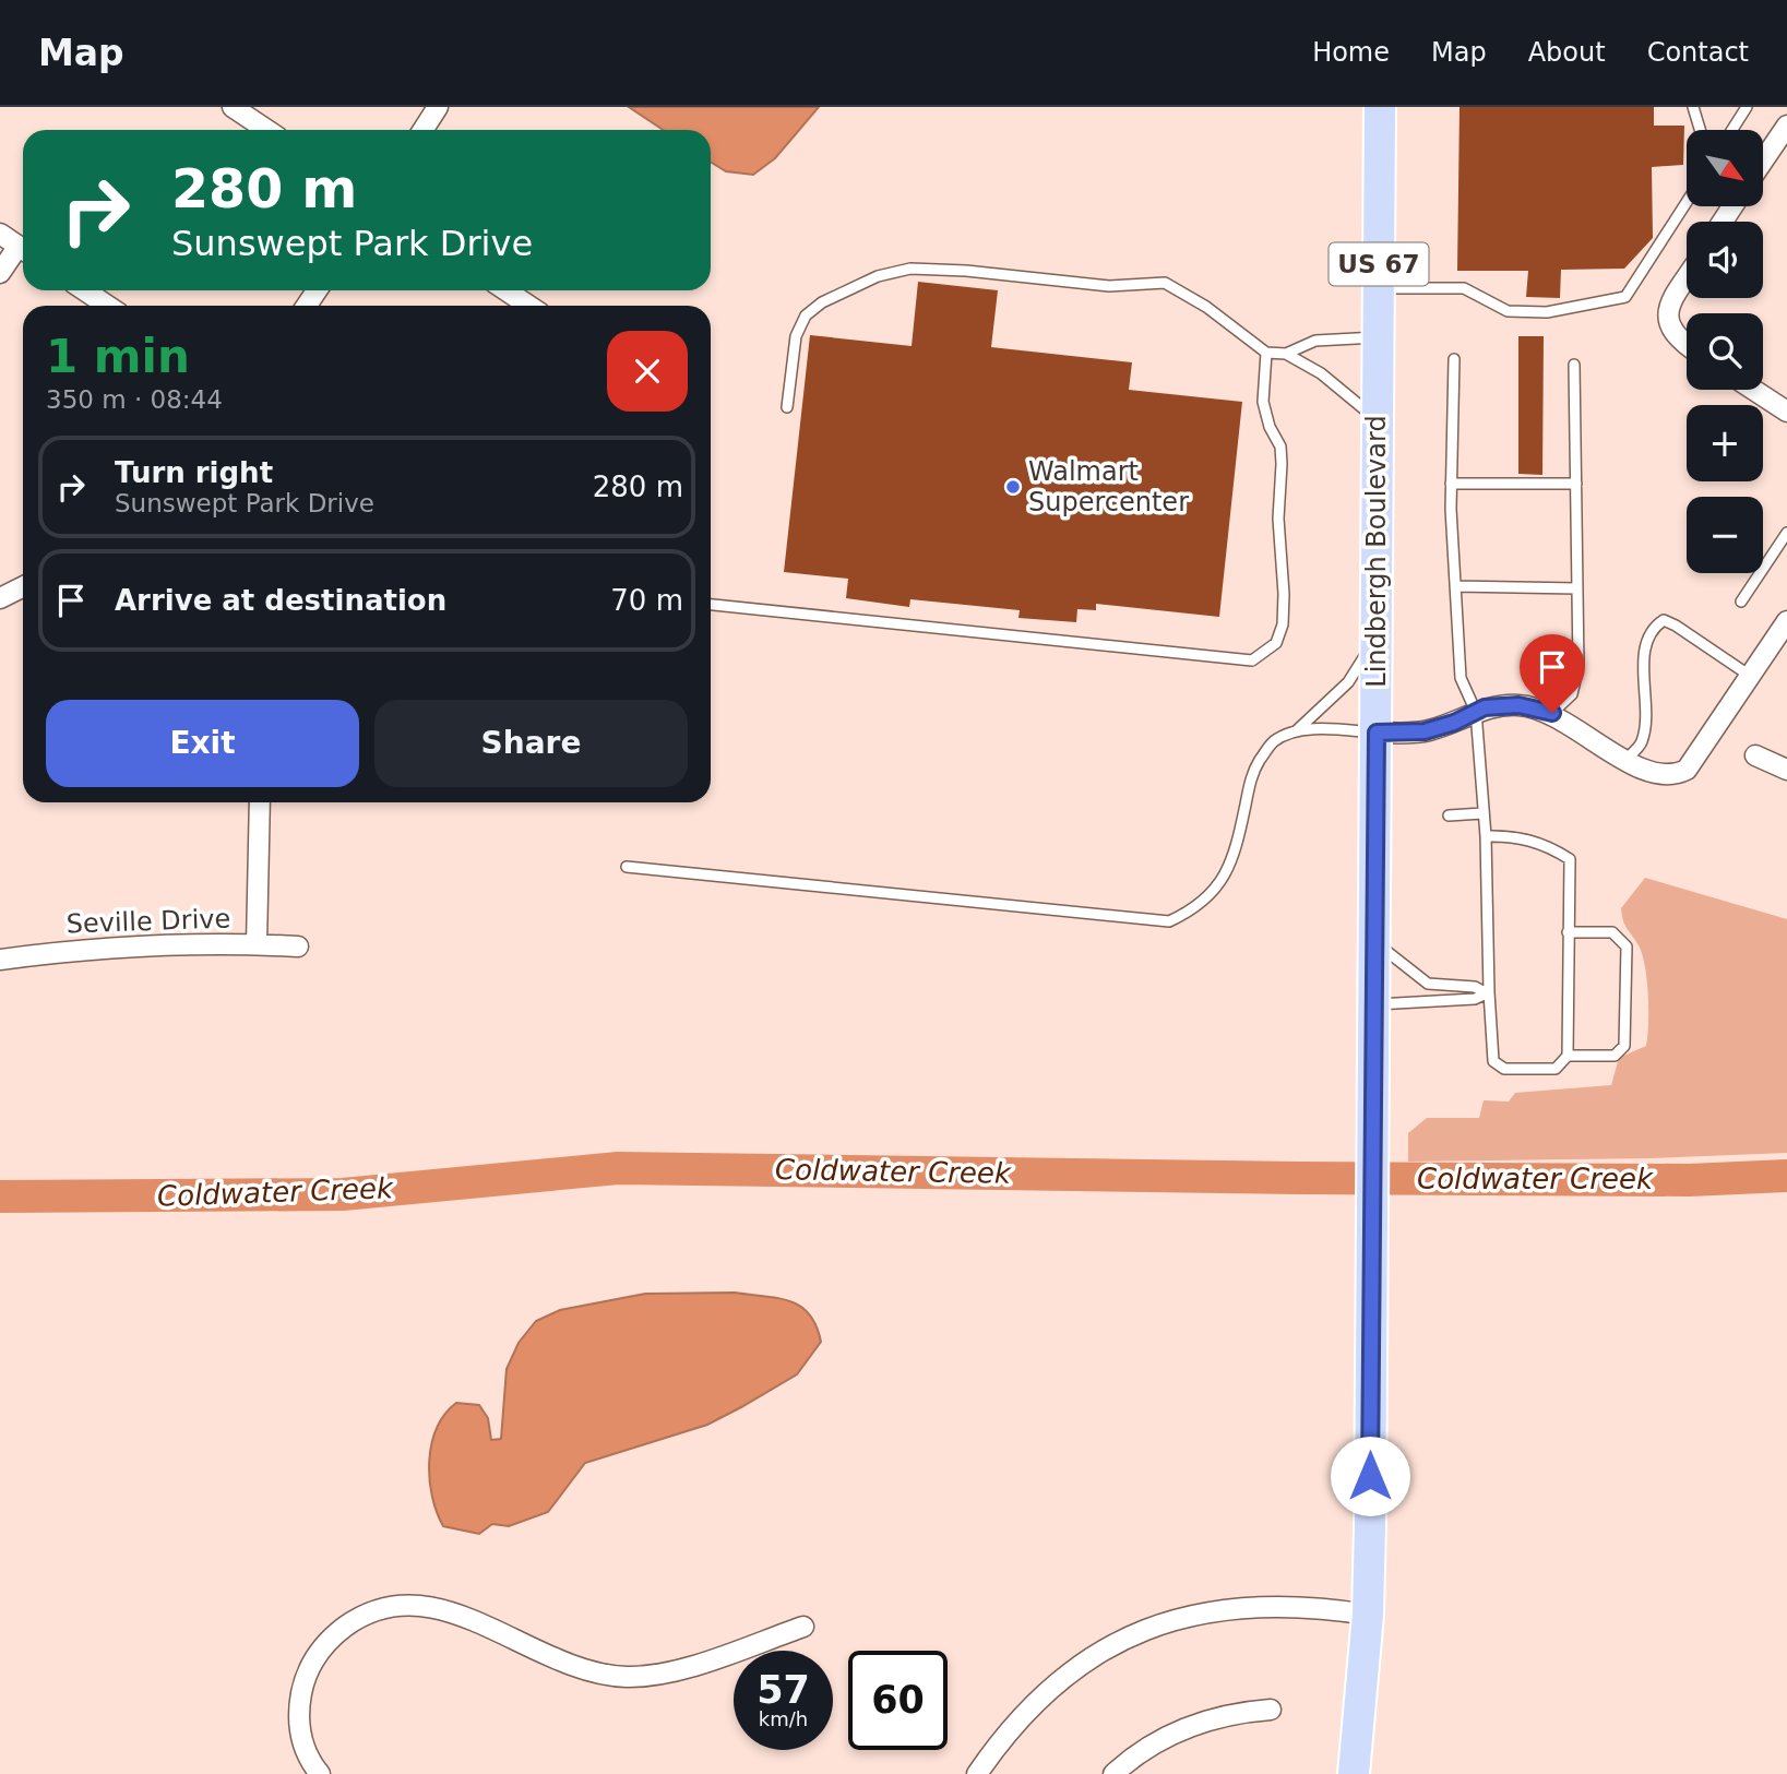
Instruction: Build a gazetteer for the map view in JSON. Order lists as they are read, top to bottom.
{
  "streets": {
    "main road": ["US 67", "Lindbergh Boulevard"],
    "street": ["Seville Drive"]
  },
  "water": ["Coldwater Creek"],
  "places": ["Walmart Supercenter"],
  "north": "bottom right",
  "page": {
    "header": "Map",
    "nav": [
      "Home",
      "Map",
      "About",
      "Contact"
    ],
    "map_buttons": ["+", "−"],
    "turn": ["280 m", "Sunswept Park Drive"],
    "heading": ["1 min", "350 m · 08:44"],
    "list": [
      {
        "name": "Turn right",
        "note": "Sunswept Park Drive",
        "value": "280 m"
      },
      {
        "name": "Arrive at destination",
        "value": "70 m"
      }
    ],
    "buttons": ["Exit", "Share"],
    "speed": "57 km/h",
    "limit": "60"
  }
}
